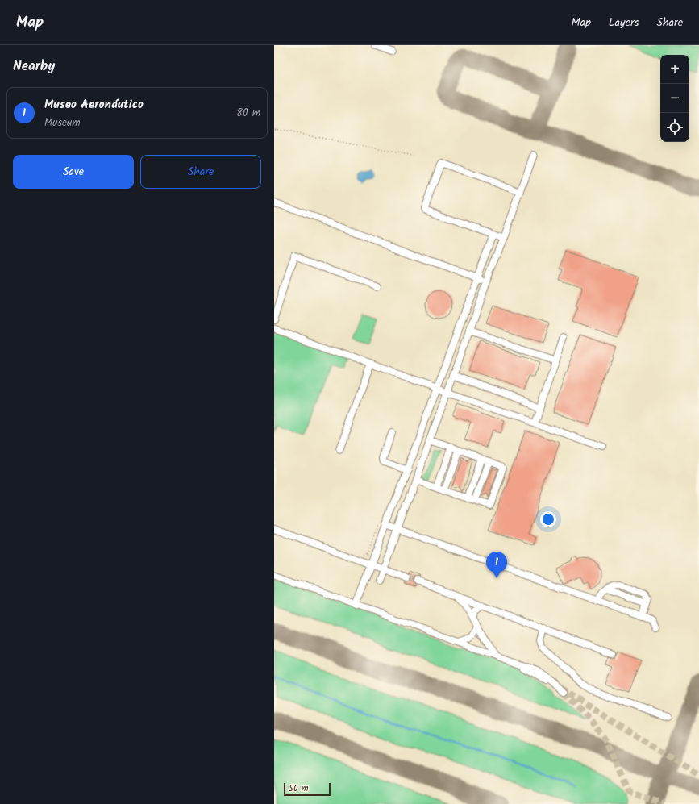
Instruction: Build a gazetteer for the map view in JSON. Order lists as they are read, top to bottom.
{
  "scale_bar": "50 m",
  "page": {
    "header": "Map",
    "nav": ["Map", "Layers", "Share"],
    "heading": "Nearby",
    "map_buttons": ["+", "−"],
    "list": [
      {
        "mark": "1",
        "name": "Museo Aeronáutico",
        "note": "Museum",
        "value": "80 m"
      }
    ],
    "buttons": ["Save", "Share"],
    "pins": "1",
    "scale": "50 m"
  }
}
